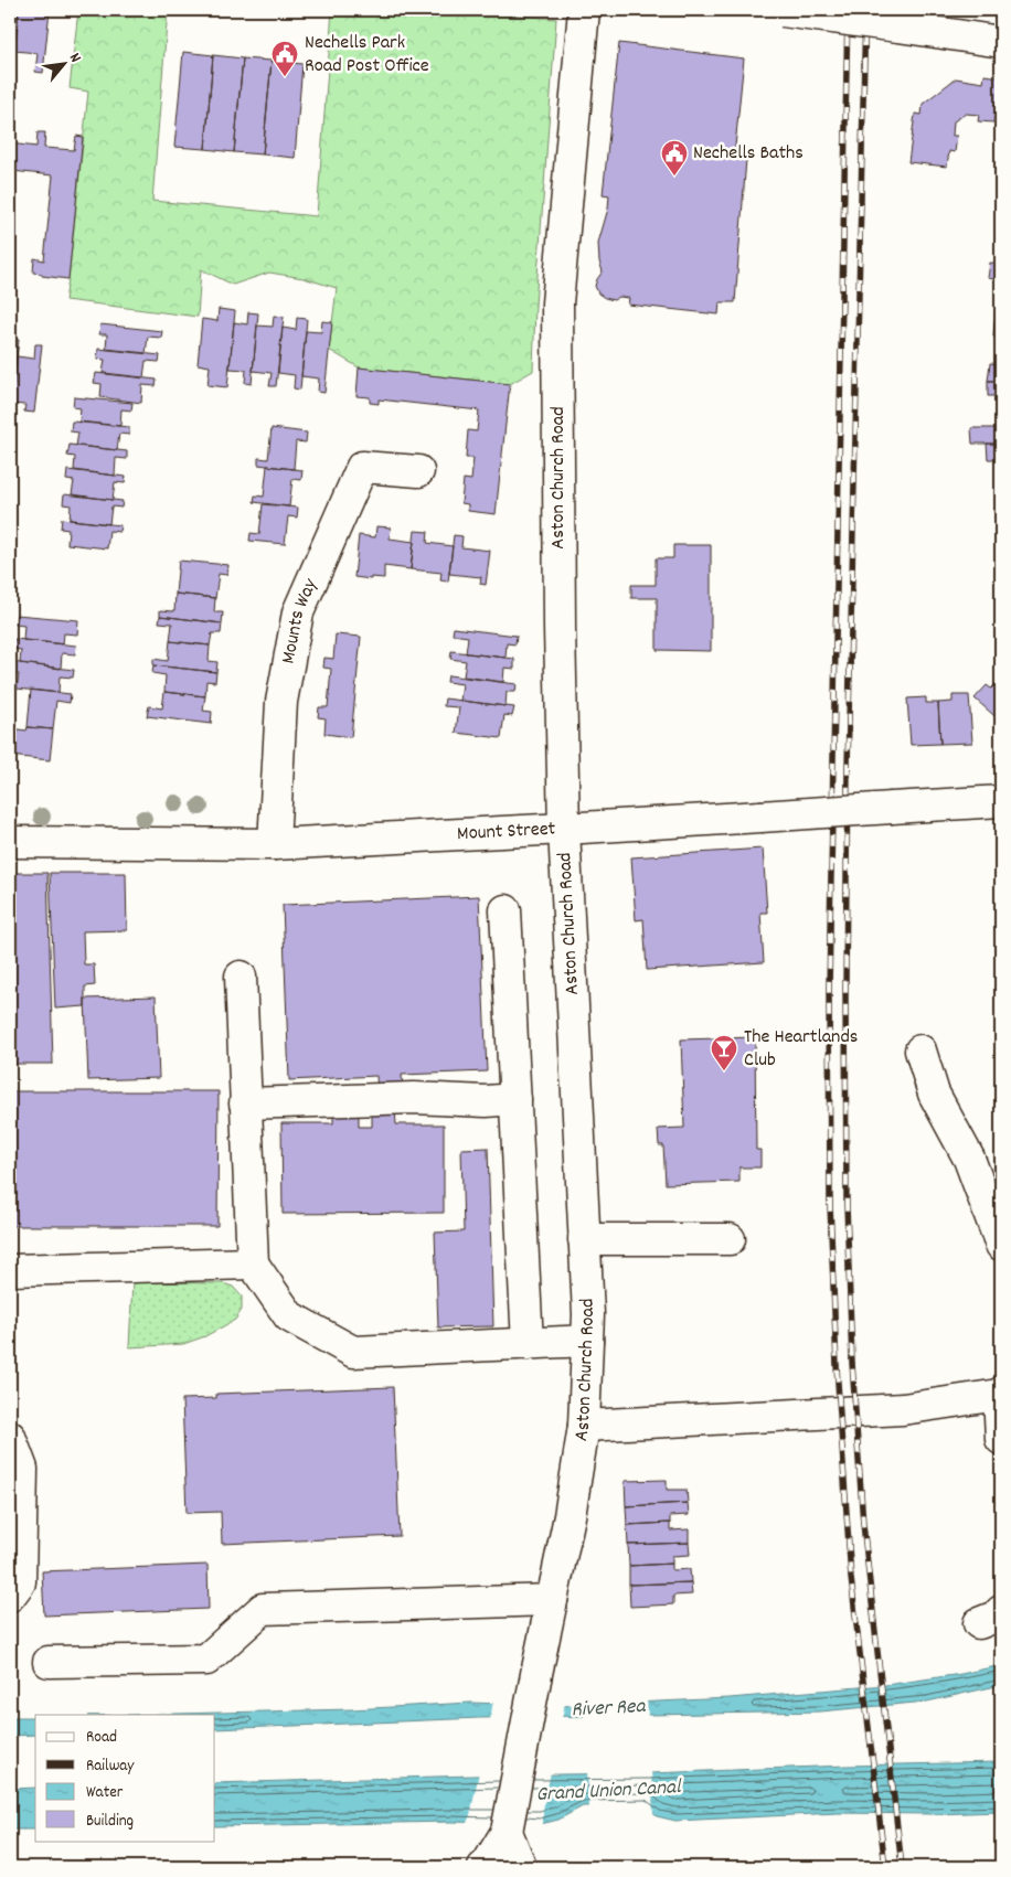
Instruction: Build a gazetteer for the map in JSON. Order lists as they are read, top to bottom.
{
  "streets": {
    "street": ["Aston Church Road", "Mounts Way", "Mount Street"]
  },
  "crossings": [
    ["Aston Church Road", "Mount Street"],
    ["Mounts Way", "Mount Street"]
  ],
  "water": ["River Rea", "Grand Union Canal"],
  "places": {
    "public building": ["Nechells Park Road Post Office", "Nechells Baths"],
    "bar": ["The Heartlands Club"]
  },
  "legend": [
    "Road",
    "Railway",
    "Water",
    "Building"
  ],
  "north": "top right"
}
